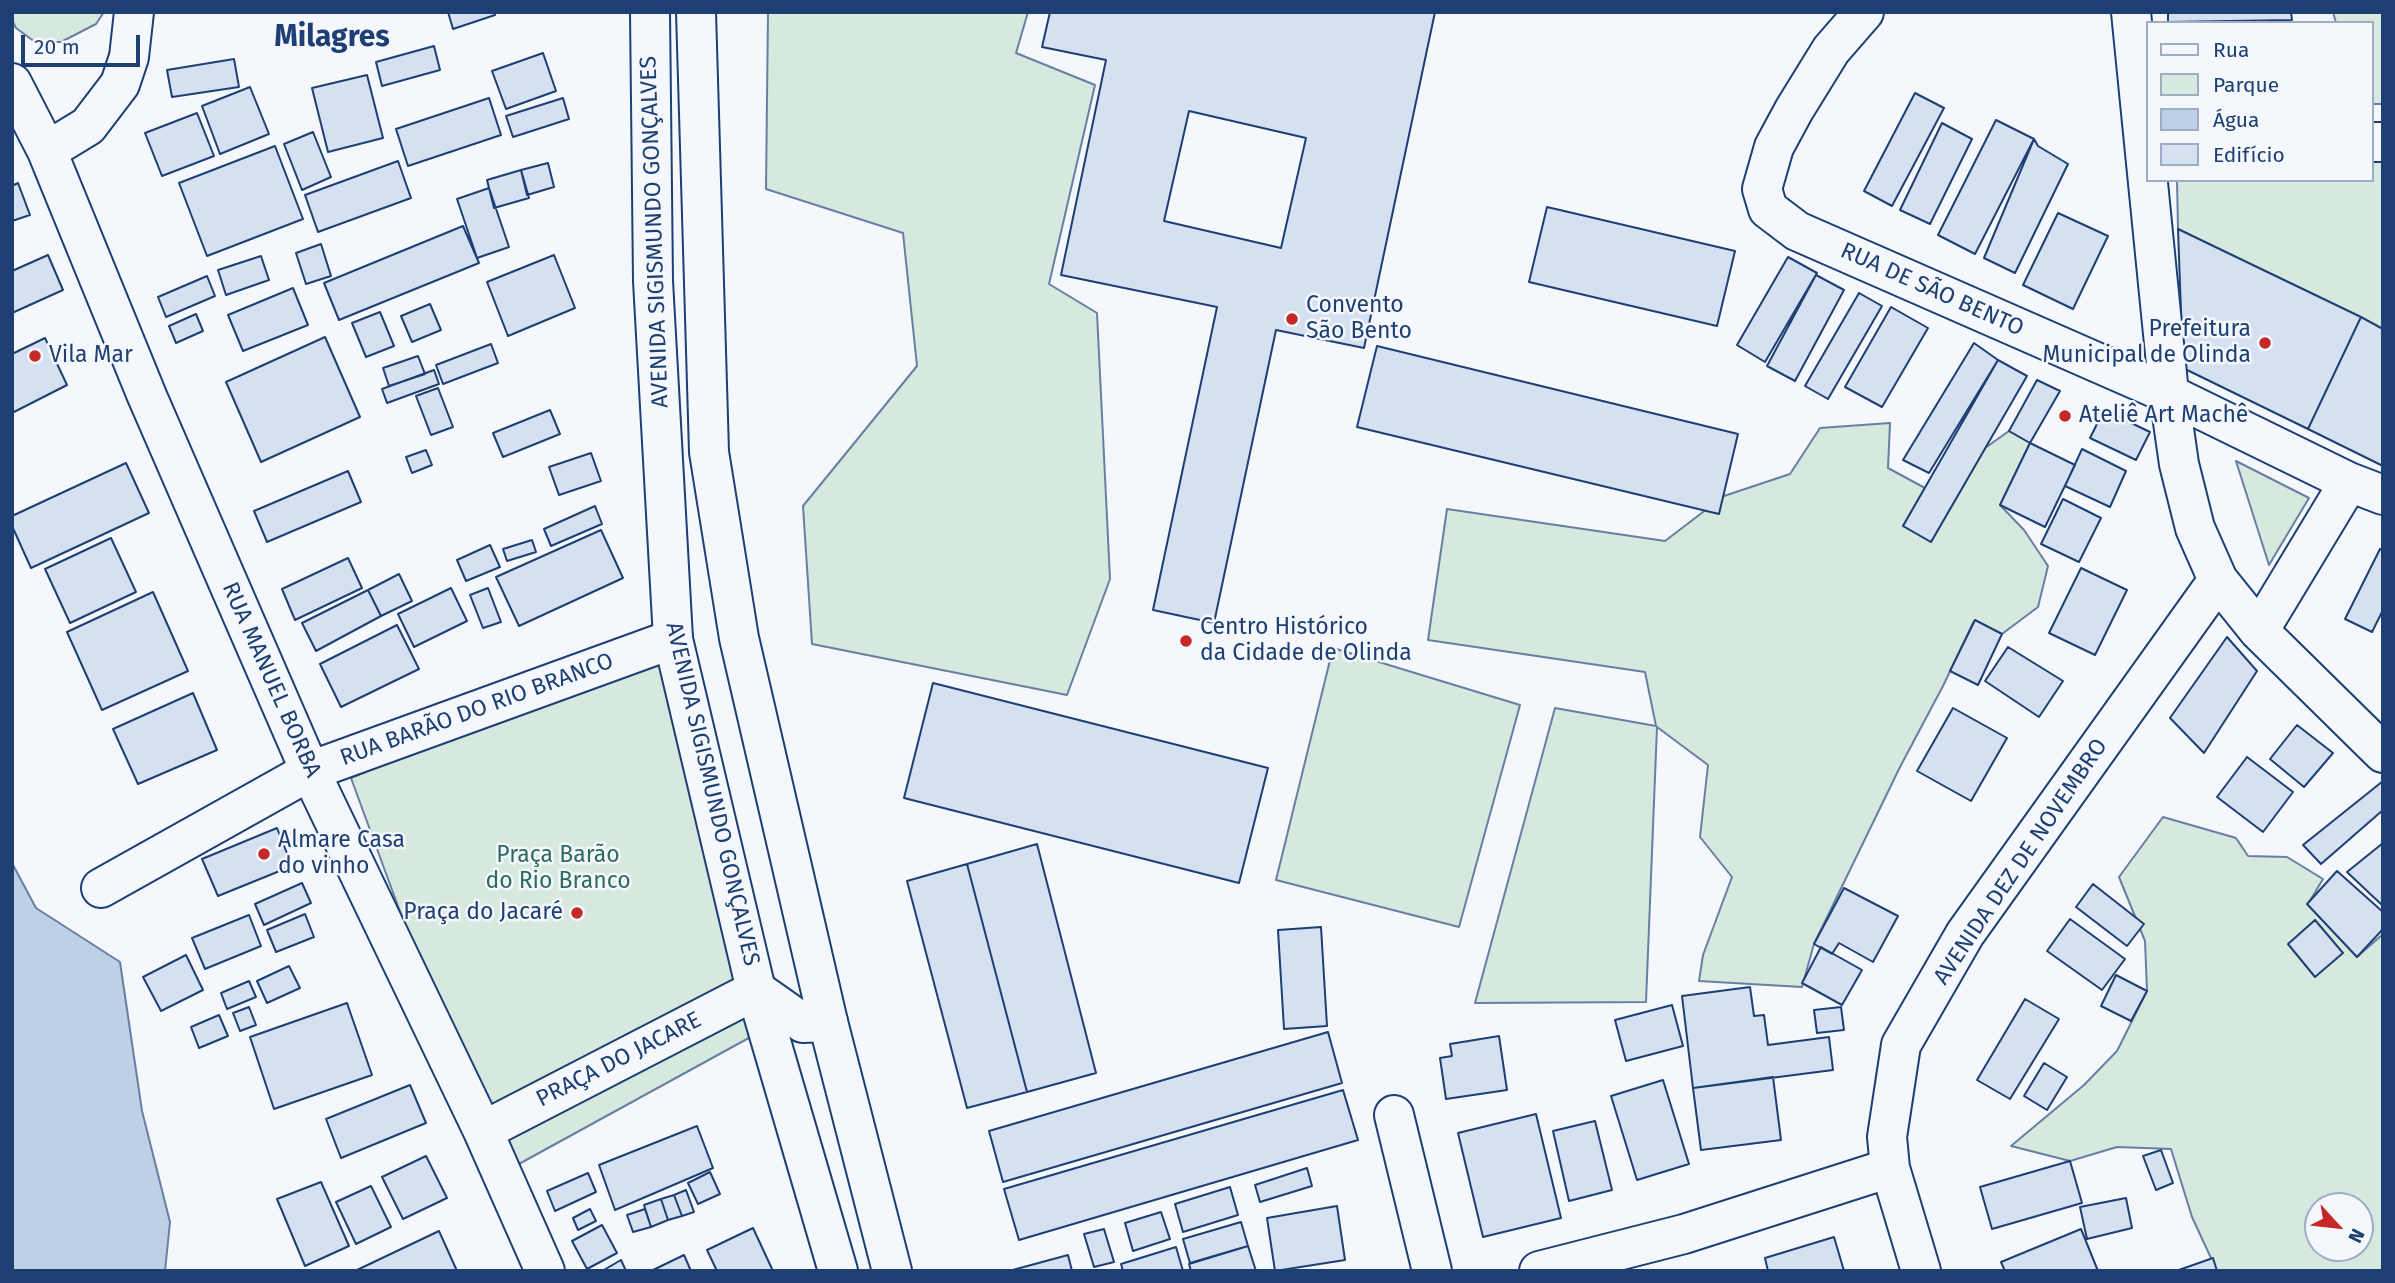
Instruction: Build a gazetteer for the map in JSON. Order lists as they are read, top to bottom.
{
  "streets": {
    "street": [
      "AVENIDA SIGISMUNDO GONÇALVES",
      "RUA DE SÃO BENTO",
      "RUA MANUEL BORBA",
      "RUA BARÃO DO RIO BRANCO",
      "AVENIDA DEZ DE NOVEMBRO",
      "PRAÇA DO JACARE"
    ]
  },
  "crossings": [
    ["AVENIDA SIGISMUNDO GONÇALVES", "RUA BARÃO DO RIO BRANCO"],
    ["AVENIDA SIGISMUNDO GONÇALVES", "PRAÇA DO JACARE"],
    ["RUA MANUEL BORBA", "RUA BARÃO DO RIO BRANCO"],
    ["RUA MANUEL BORBA", "PRAÇA DO JACARE"]
  ],
  "districts": ["Milagres"],
  "parks": ["Praça Barão do Rio Branco"],
  "places": [
    "Convento São Bento",
    "Prefeitura Municipal de Olinda",
    "Vila Mar",
    "Ateliê Art Machê",
    "Centro Histórico da Cidade de Olinda",
    "Almare Casa do vinho",
    "Praça do Jacaré"
  ],
  "legend": [
    "Rua",
    "Parque",
    "Água",
    "Edifício"
  ],
  "scale_bar": "20 m",
  "north": "bottom right"
}
